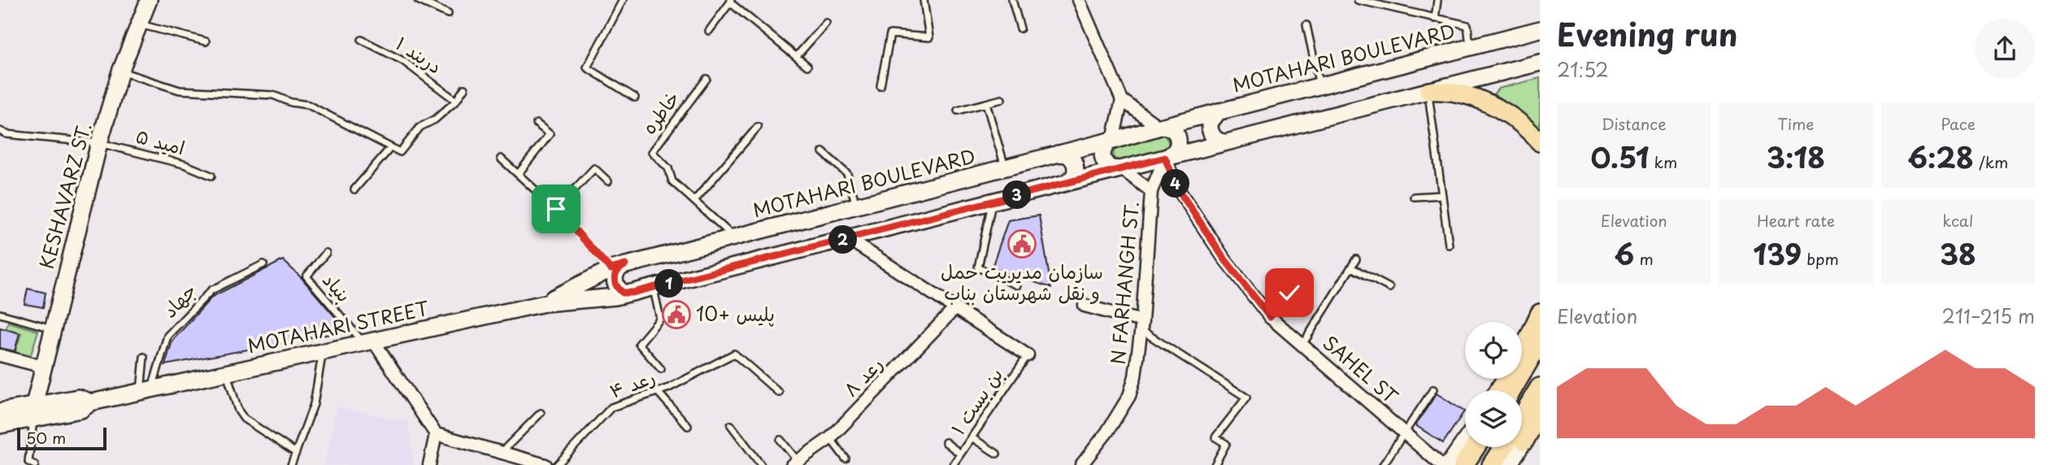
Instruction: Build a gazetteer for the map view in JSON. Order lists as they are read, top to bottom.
{
  "streets": {
    "main road": ["MOTAHARI BOULEVARD", "KESHAVARZ ST.", "MOTAHARI STREET"],
    "street": ["N FARHANGH ST.", "SAHEL ST", "رعد ۸"],
    "lane": [
      "دربند ۱",
      "خاطره",
      "امید ۵",
      "بنیاد",
      "جهاد",
      "رعد ۴",
      "بن بست ۱"
    ]
  },
  "crossings": [
    ["MOTAHARI BOULEVARD", "خاطره"],
    ["MOTAHARI BOULEVARD", "MOTAHARI STREET"],
    ["امید ۵", "KESHAVARZ ST."],
    ["KESHAVARZ ST.", "MOTAHARI STREET"],
    ["N FARHANGH ST.", "SAHEL ST"],
    ["بنیاد", "MOTAHARI STREET"],
    ["جهاد", "MOTAHARI STREET"]
  ],
  "places": {
    "public building": ["سازمان مدیریت حمل و نقل شهرستان بناب", "پلیس +10"]
  },
  "scale_bar": "50 m",
  "page": {
    "heading": ["Evening run", "21:52"],
    "stats": [
      ["Distance", "0.51 km"],
      ["Time", "3:18"],
      ["Pace", "6:28 /km"],
      ["Elevation", "6 m"],
      ["Heart rate", "139 bpm"],
      ["kcal", "38"]
    ],
    "pins": [
      "4",
      "3",
      "2",
      "1"
    ],
    "chart": ["Elevation", "211–215 m"],
    "scale": "50 m"
  }
}
